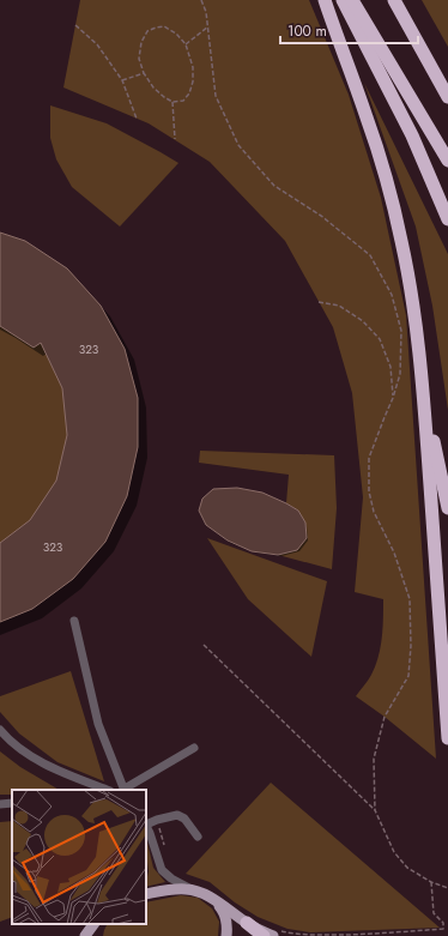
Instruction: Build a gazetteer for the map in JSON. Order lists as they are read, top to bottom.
{
  "house_numbers": ["323", "323"],
  "scale_bar": "100 m"
}
